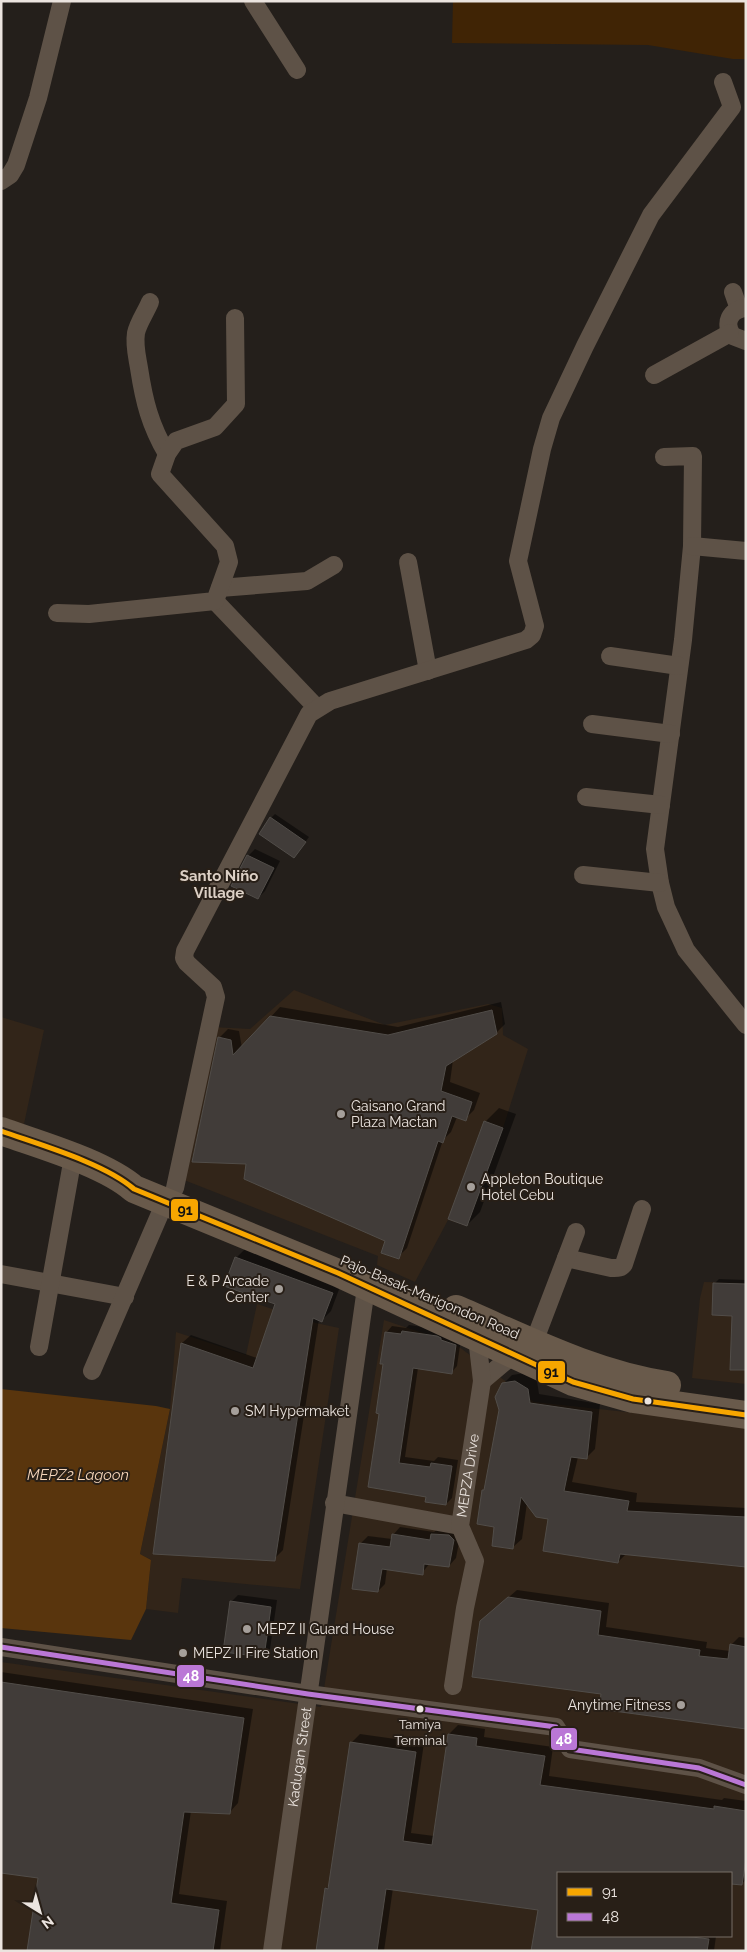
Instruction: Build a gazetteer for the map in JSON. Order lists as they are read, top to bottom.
{
  "streets": {
    "main road": ["Pajo-Basak-Marigondon Road"],
    "street": ["MEPZA Drive", "Kadugan Street"]
  },
  "crossings": [
    ["Pajo-Basak-Marigondon Road", "MEPZA Drive"]
  ],
  "districts": ["Santo Niño Village"],
  "water": ["MEPZ2 Lagoon"],
  "places": [
    "Gaisano Grand Plaza Mactan",
    "Appleton Boutique Hotel Cebu",
    "E & P Arcade Center",
    "SM Hypermaket",
    "MEPZ II Guard House",
    "MEPZ II Fire Station",
    "Anytime Fitness",
    "Tamiya Terminal"
  ],
  "lines": ["transit line 91", "transit line 48"],
  "legend": ["91", "48"],
  "north": "bottom right"
}
